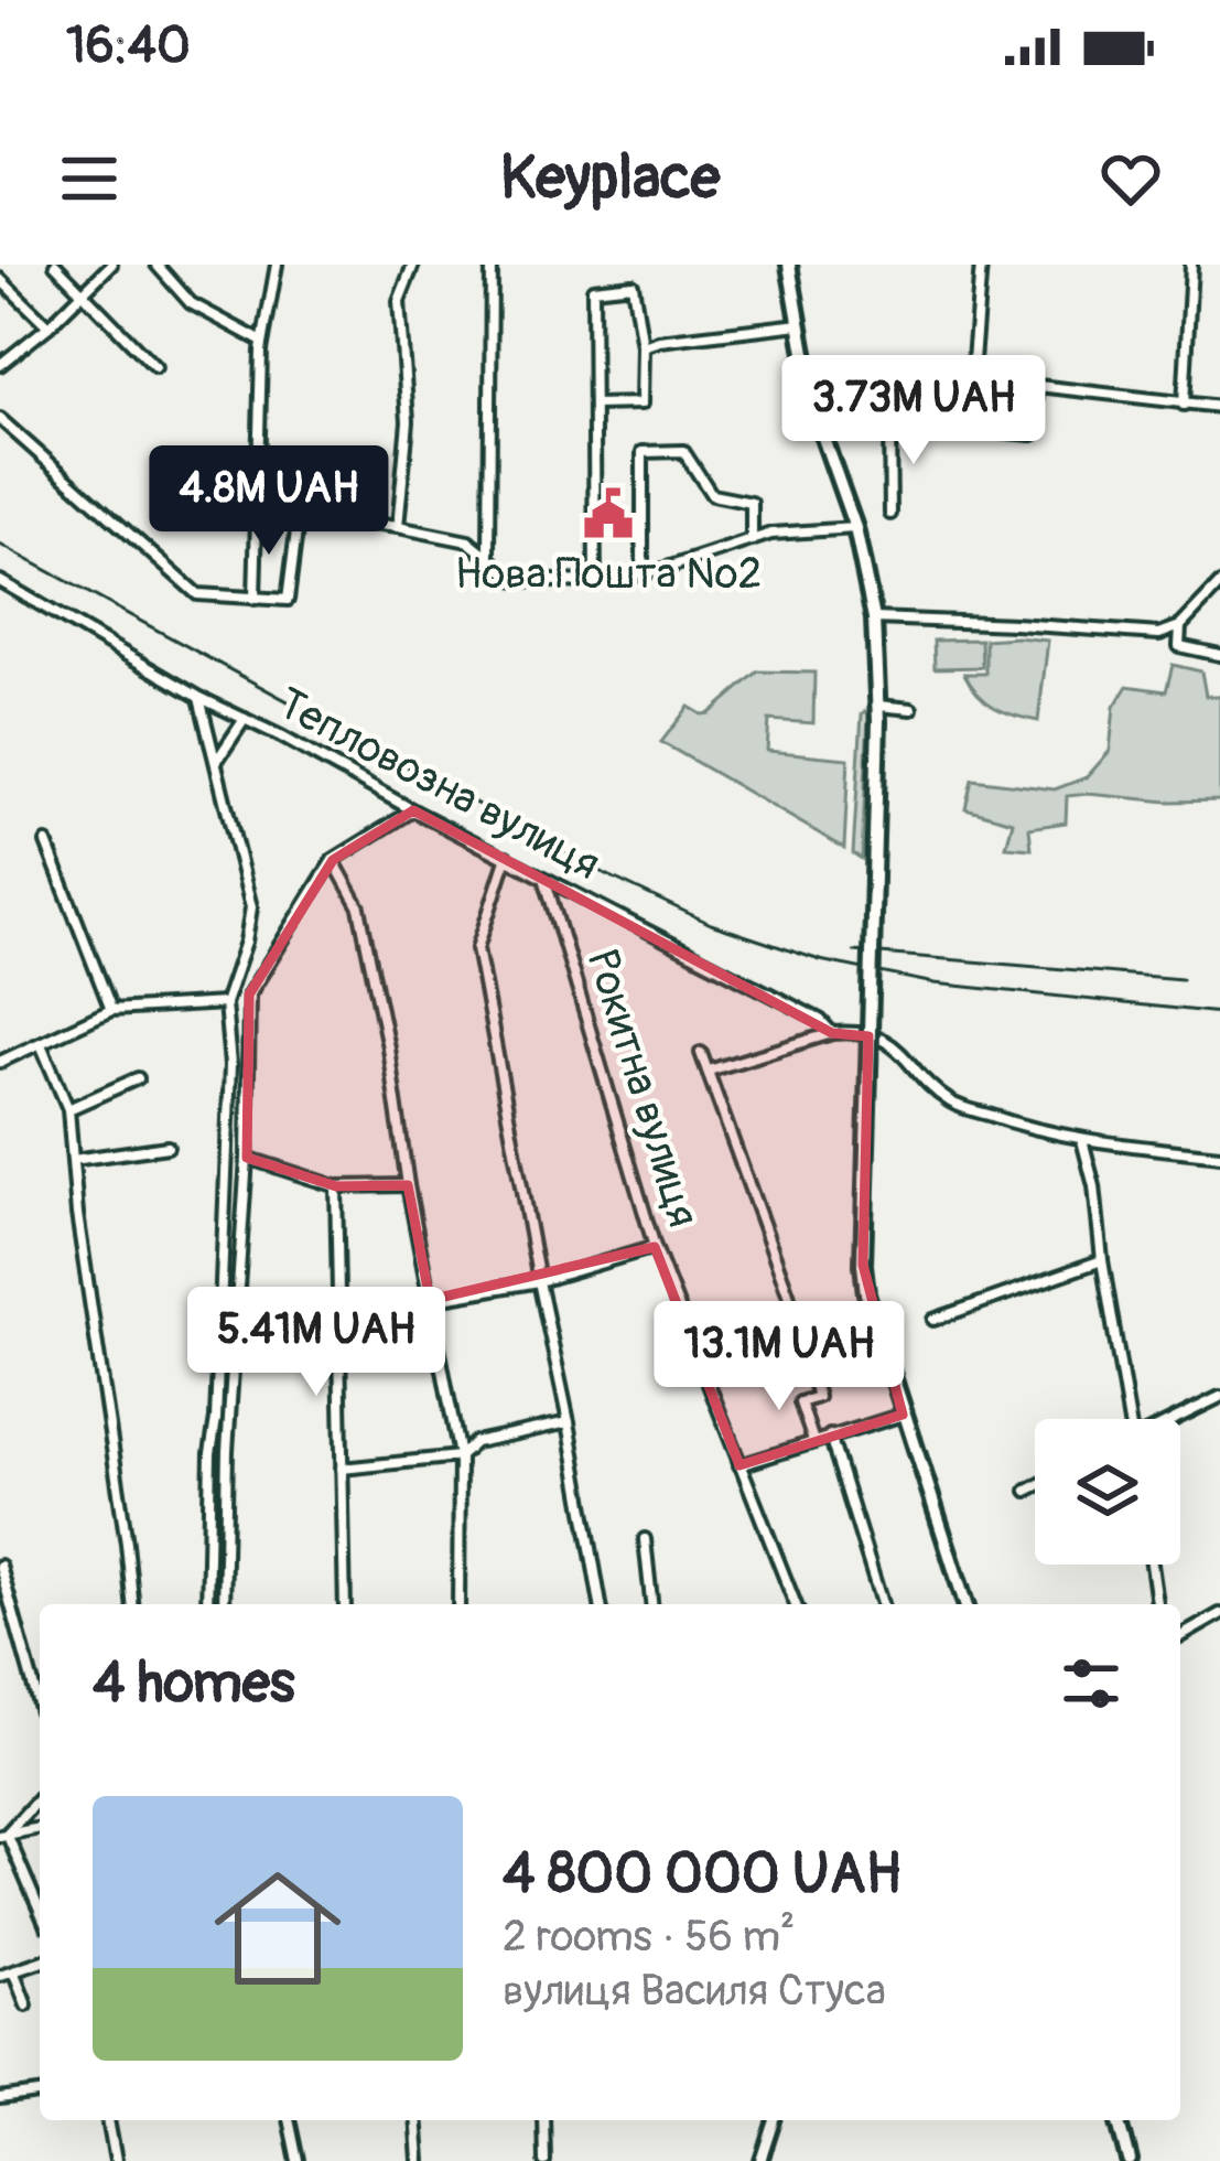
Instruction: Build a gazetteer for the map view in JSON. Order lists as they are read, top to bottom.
{
  "streets": {
    "street": ["Тепловозна вулиця", "Рокитна вулиця"]
  },
  "crossings": [
    ["Тепловозна вулиця", "Рокитна вулиця"]
  ],
  "places": {
    "public building": ["Нова Пошта №2"]
  },
  "page": {
    "status": "16:40",
    "header": "Keyplace",
    "price": [
      "3.73M UAH",
      "4.8M UAH",
      "5.41M UAH",
      "13.1M UAH"
    ],
    "heading": "4 homes",
    "list": [
      {
        "name": "4 800 000 UAH",
        "note": "2 rooms · 56 m² · вулиця Василя Стуса"
      }
    ]
  }
}
